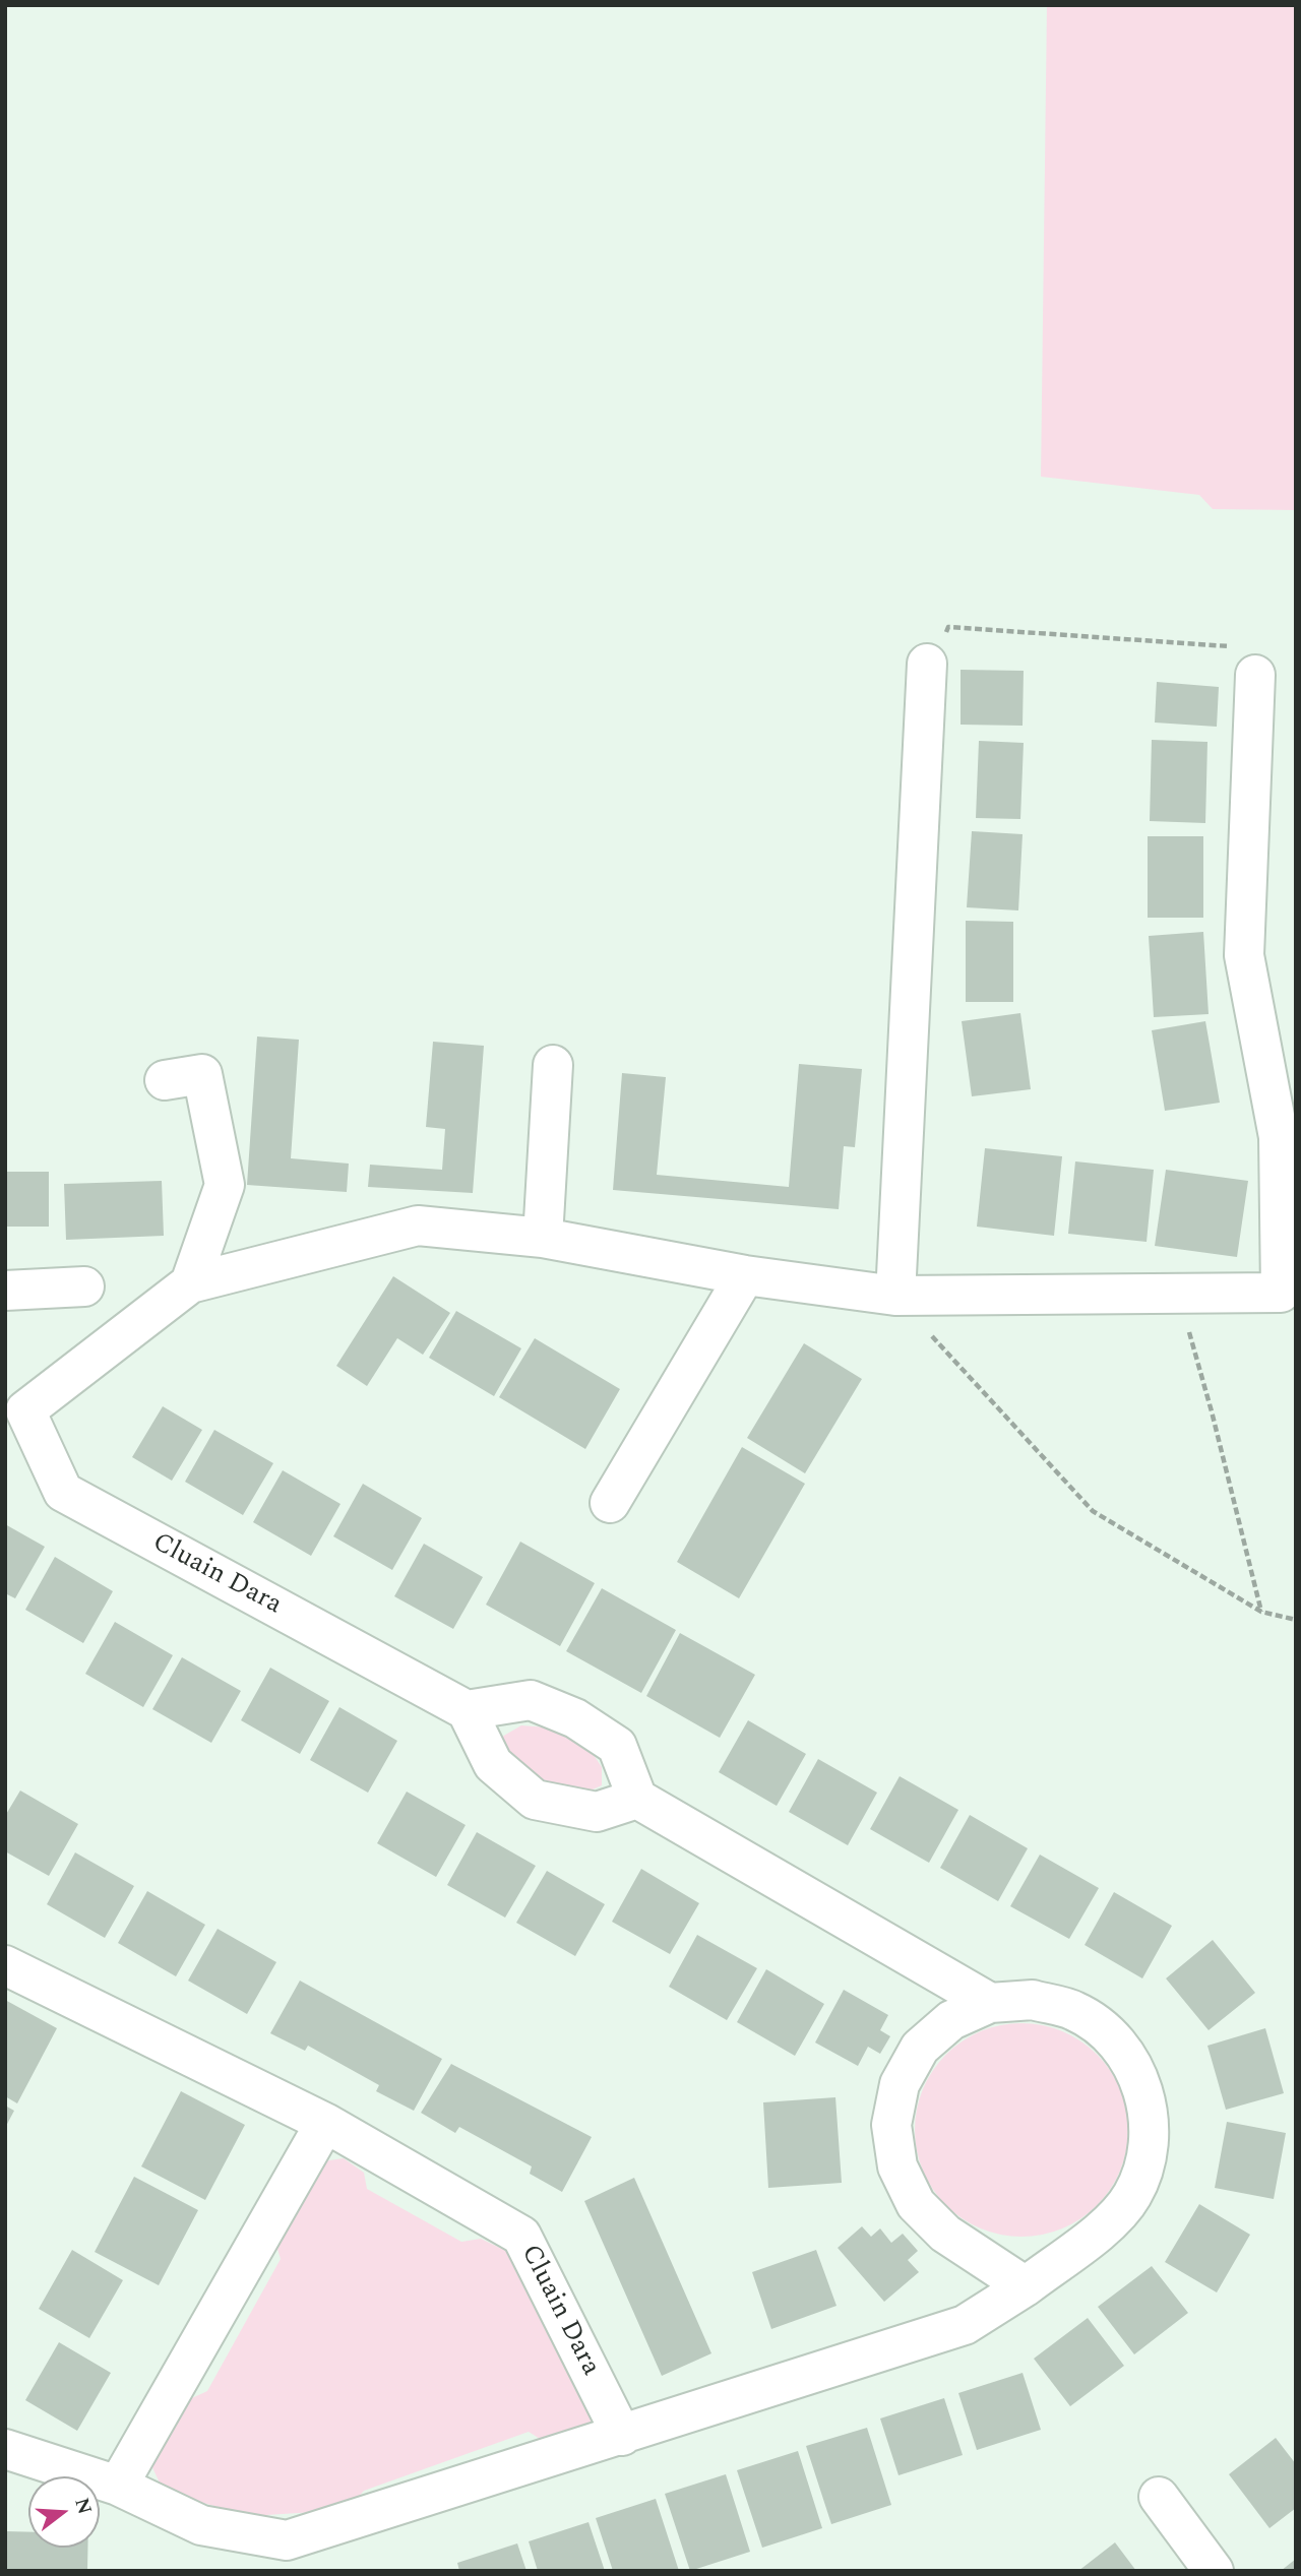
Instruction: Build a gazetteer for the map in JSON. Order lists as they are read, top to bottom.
{
  "streets": {
    "street": ["Cluain Dara"]
  },
  "north": "right"
}
